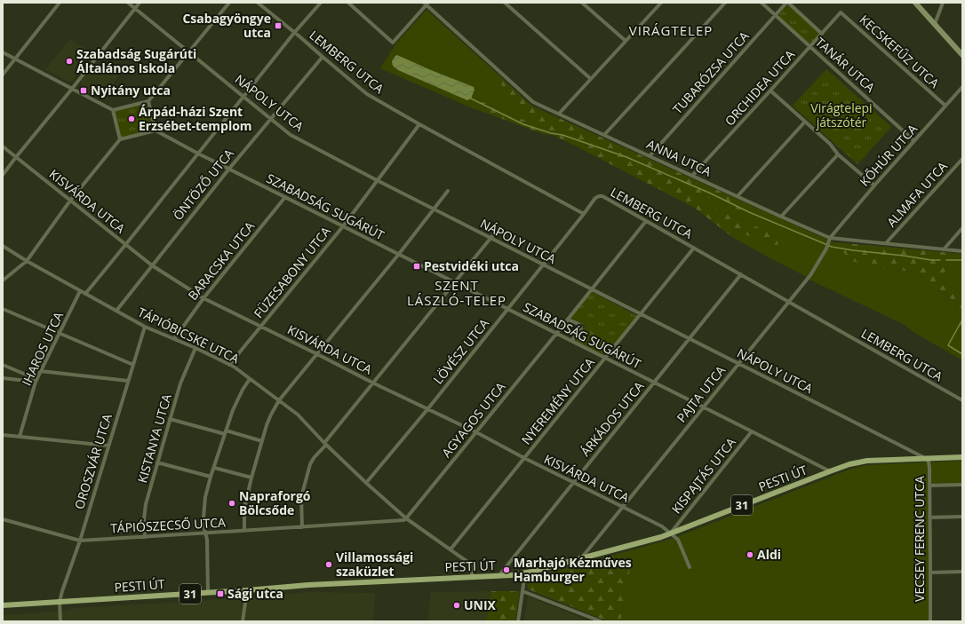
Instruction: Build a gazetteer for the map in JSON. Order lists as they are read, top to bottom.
{
  "streets": {
    "main road": ["PESTI ÚT", "31"],
    "street": [
      "KECSKEFŰZ UTCA",
      "LEMBERG UTCA",
      "TANÁR UTCA",
      "TUBARÓZSA UTCA",
      "ORCHIDEA UTCA",
      "NÁPOLY UTCA",
      "KŐHÚR UTCA",
      "ANNA UTCA",
      "ÖNTÖZŐ UTCA",
      "ALMAFA UTCA",
      "KISVÁRDA UTCA",
      "SZABADSÁG SUGÁRÚT",
      "BARACSKA UTCA",
      "FÜZESABONY UTCA",
      "TÁPIÓBICSKE UTCA",
      "IHAROS UTCA",
      "LÖVÉSZ UTCA",
      "PAJTA UTCA",
      "NYEREMÉNY UTCA",
      "ÁRKÁDOS UTCA",
      "AGYAGOS UTCA",
      "KISTANYA UTCA",
      "OROSZVÁR UTCA",
      "KISPAJTÁS UTCA",
      "TÁPIÓSZECSŐ UTCA",
      "VECSEY FERENC UTCA"
    ]
  },
  "crossings": [
    ["KECSKEFŰZ UTCA", "ORCHIDEA UTCA"],
    ["KECSKEFŰZ UTCA", "KŐHÚR UTCA"],
    ["LEMBERG UTCA", "ÖNTÖZŐ UTCA"],
    ["LEMBERG UTCA", "FÜZESABONY UTCA"],
    ["LEMBERG UTCA", "LÖVÉSZ UTCA"],
    ["LEMBERG UTCA", "PAJTA UTCA"],
    ["LEMBERG UTCA", "NYEREMÉNY UTCA"],
    ["LEMBERG UTCA", "ÁRKÁDOS UTCA"],
    ["TANÁR UTCA", "TUBARÓZSA UTCA"],
    ["TANÁR UTCA", "ORCHIDEA UTCA"],
    ["TANÁR UTCA", "KŐHÚR UTCA"],
    ["TUBARÓZSA UTCA", "ANNA UTCA"],
    ["ORCHIDEA UTCA", "ANNA UTCA"],
    ["NÁPOLY UTCA", "ÖNTÖZŐ UTCA"],
    ["NÁPOLY UTCA", "FÜZESABONY UTCA"],
    ["NÁPOLY UTCA", "LÖVÉSZ UTCA"],
    ["NÁPOLY UTCA", "PAJTA UTCA"],
    ["NÁPOLY UTCA", "NYEREMÉNY UTCA"],
    ["NÁPOLY UTCA", "ÁRKÁDOS UTCA"],
    ["NÁPOLY UTCA", "PESTI ÚT"],
    ["NÁPOLY UTCA", "VECSEY FERENC UTCA"],
    ["KŐHÚR UTCA", "ANNA UTCA"],
    ["KŐHÚR UTCA", "PAJTA UTCA"],
    ["ANNA UTCA", "ALMAFA UTCA"],
    ["ANNA UTCA", "PAJTA UTCA"],
    ["ÖNTÖZŐ UTCA", "KISVÁRDA UTCA"],
    ["ÖNTÖZŐ UTCA", "SZABADSÁG SUGÁRÚT"],
    ["ÖNTÖZŐ UTCA", "TÁPIÓBICSKE UTCA"],
    ["KISVÁRDA UTCA", "BARACSKA UTCA"],
    ["KISVÁRDA UTCA", "FÜZESABONY UTCA"],
    ["KISVÁRDA UTCA", "LÖVÉSZ UTCA"],
    ["KISVÁRDA UTCA", "PAJTA UTCA"],
    ["KISVÁRDA UTCA", "NYEREMÉNY UTCA"],
    ["KISVÁRDA UTCA", "ÁRKÁDOS UTCA"],
    ["KISVÁRDA UTCA", "AGYAGOS UTCA"],
    ["KISVÁRDA UTCA", "KISPAJTÁS UTCA"],
    ["KISVÁRDA UTCA", "PESTI ÚT"],
    ["SZABADSÁG SUGÁRÚT", "BARACSKA UTCA"],
    ["SZABADSÁG SUGÁRÚT", "FÜZESABONY UTCA"],
    ["SZABADSÁG SUGÁRÚT", "LÖVÉSZ UTCA"],
    ["SZABADSÁG SUGÁRÚT", "PAJTA UTCA"],
    ["SZABADSÁG SUGÁRÚT", "NYEREMÉNY UTCA"],
    ["SZABADSÁG SUGÁRÚT", "ÁRKÁDOS UTCA"],
    ["SZABADSÁG SUGÁRÚT", "AGYAGOS UTCA"],
    ["SZABADSÁG SUGÁRÚT", "KISPAJTÁS UTCA"],
    ["SZABADSÁG SUGÁRÚT", "PESTI ÚT"],
    ["BARACSKA UTCA", "TÁPIÓBICSKE UTCA"],
    ["FÜZESABONY UTCA", "TÁPIÓBICSKE UTCA"],
    ["TÁPIÓBICSKE UTCA", "IHAROS UTCA"],
    ["TÁPIÓBICSKE UTCA", "LÖVÉSZ UTCA"],
    ["TÁPIÓBICSKE UTCA", "NYEREMÉNY UTCA"],
    ["TÁPIÓBICSKE UTCA", "AGYAGOS UTCA"],
    ["TÁPIÓBICSKE UTCA", "KISTANYA UTCA"],
    ["TÁPIÓBICSKE UTCA", "OROSZVÁR UTCA"],
    ["TÁPIÓBICSKE UTCA", "PESTI ÚT"],
    ["TÁPIÓBICSKE UTCA", "TÁPIÓSZECSŐ UTCA"],
    ["PAJTA UTCA", "PESTI ÚT"],
    ["ÁRKÁDOS UTCA", "PESTI ÚT"],
    ["AGYAGOS UTCA", "TÁPIÓSZECSŐ UTCA"],
    ["KISTANYA UTCA", "TÁPIÓSZECSŐ UTCA"],
    ["OROSZVÁR UTCA", "PESTI ÚT"],
    ["OROSZVÁR UTCA", "TÁPIÓSZECSŐ UTCA"],
    ["KISPAJTÁS UTCA", "PESTI ÚT"],
    ["PESTI ÚT", "VECSEY FERENC UTCA"]
  ],
  "districts": ["VIRÁGTELEP", "SZENT LÁSZLÓ-TELEP"],
  "parks": ["Virágtelepi játszótér"],
  "places": {
    "transit": [
      "Csabagyöngye utca",
      "Nyitány utca",
      "Pestvidéki utca",
      "Sági utca"
    ],
    "other": [
      "Szabadság Sugárúti Általános Iskola",
      "Árpád-házi Szent Erzsébet-templom",
      "Napraforgó Bölcsőde",
      "Aldi",
      "Villamossági szaküzlet",
      "Marhajó Kézműves Hamburger",
      "UNIX"
    ]
  }
}
